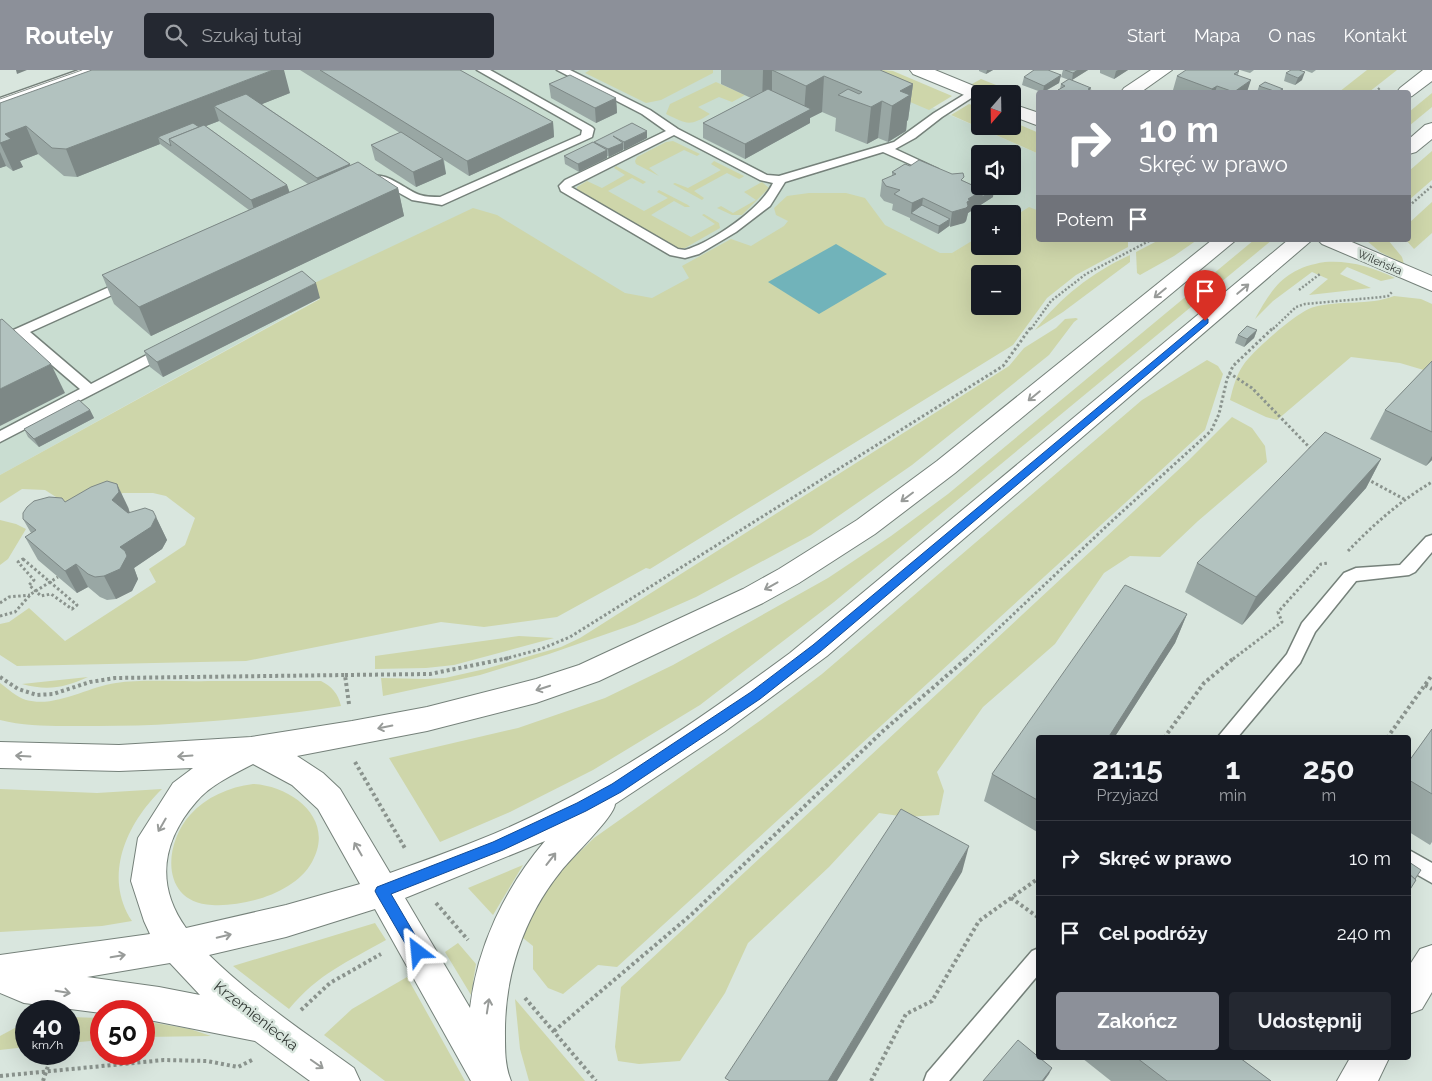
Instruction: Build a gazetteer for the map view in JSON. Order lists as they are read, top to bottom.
{
  "streets": {
    "main road": ["Wileńska", "Krzemieniecka"]
  },
  "north": "bottom",
  "page": {
    "header": "Routely",
    "search": "Szukaj tutaj",
    "nav": [
      "Start",
      "Mapa",
      "O nas",
      "Kontakt"
    ],
    "map_buttons": ["+", "−"],
    "turn": ["10 m", "Skręć w prawo"],
    "then": "Potem",
    "eta": [
      "21:15",
      "Przyjazd",
      "1",
      "min",
      "250",
      "m"
    ],
    "list": [
      {
        "name": "Skręć w prawo",
        "value": "10 m"
      },
      {
        "name": "Cel podróży",
        "value": "240 m"
      }
    ],
    "buttons": ["Zakończ", "Udostępnij"],
    "speed": "40 km/h",
    "limit": "50"
  }
}
